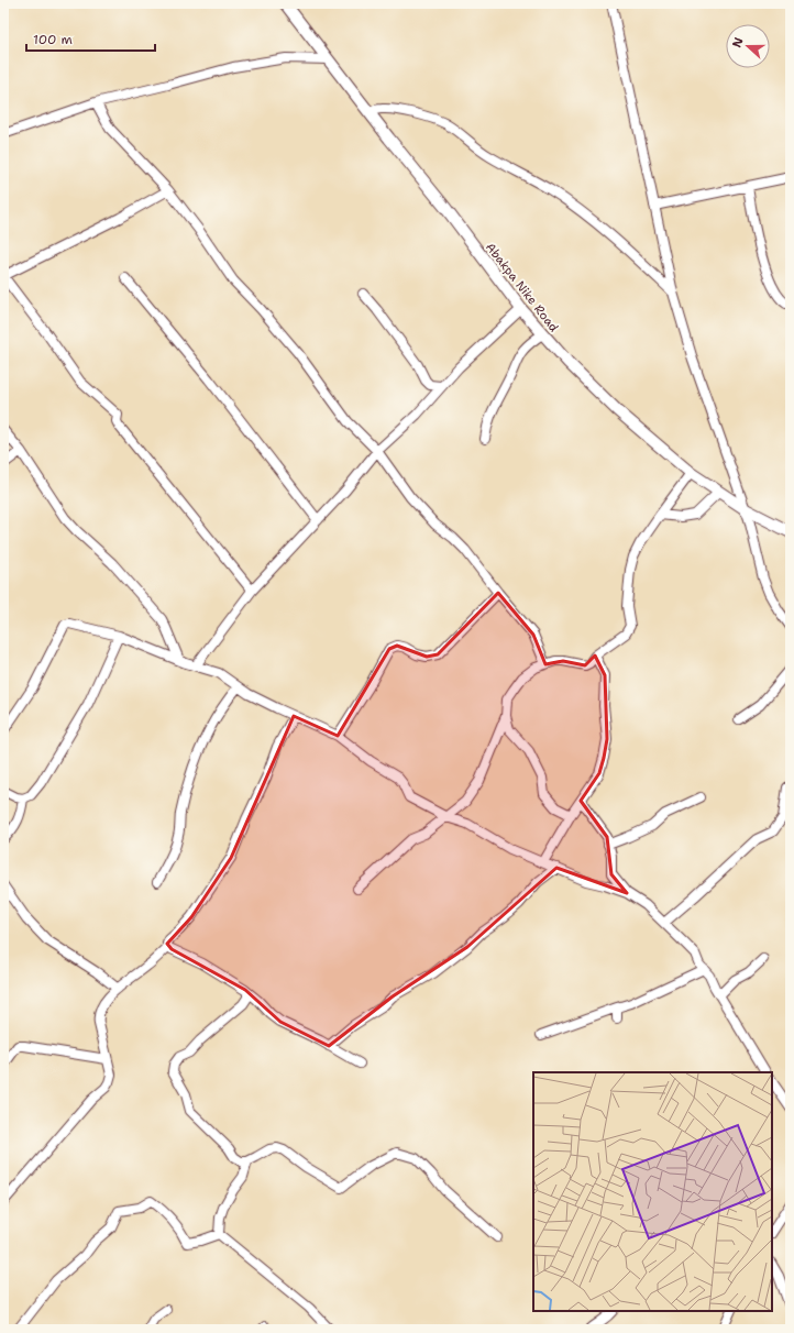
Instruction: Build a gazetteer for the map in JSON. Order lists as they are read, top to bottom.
{
  "streets": {
    "main road": ["Abakpa Nike Road"]
  },
  "scale_bar": "100 m",
  "north": "left"
}
